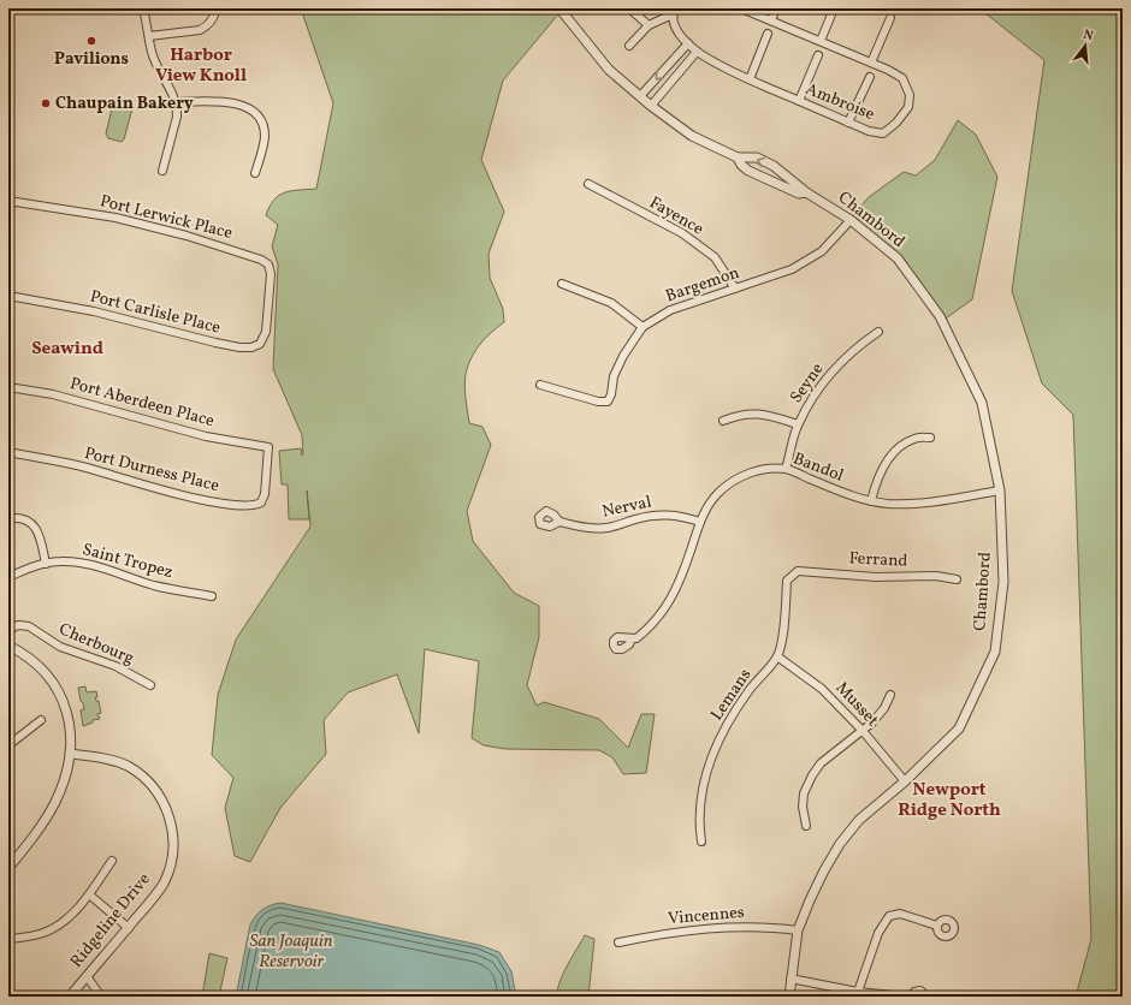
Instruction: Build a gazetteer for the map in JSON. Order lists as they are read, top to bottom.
{
  "streets": {
    "street": [
      "Ambroise",
      "Fayence",
      "Port Lerwick Place",
      "Chambord",
      "Bargemon",
      "Port Carlisle Place",
      "Seyne",
      "Port Aberdeen Place",
      "Bandol",
      "Port Durness Place",
      "Nerval",
      "Ferrand",
      "Saint Tropez",
      "Cherbourg",
      "Lemans",
      "Musset",
      "Vincennes",
      "Ridgeline Drive"
    ]
  },
  "crossings": [
    ["Fayence", "Bargemon"],
    ["Port Lerwick Place", "Port Carlisle Place"],
    ["Chambord", "Bargemon"],
    ["Chambord", "Bandol"],
    ["Chambord", "Musset"],
    ["Chambord", "Vincennes"],
    ["Seyne", "Bandol"],
    ["Port Aberdeen Place", "Port Durness Place"],
    ["Bandol", "Nerval"],
    ["Ferrand", "Lemans"],
    ["Lemans", "Musset"]
  ],
  "districts": ["Harbor View Knoll", "Seawind", "Newport Ridge North"],
  "water": ["San Joaquin Reservoir"],
  "places": ["Pavilions", "Chaupain Bakery"],
  "north": "top"
}
